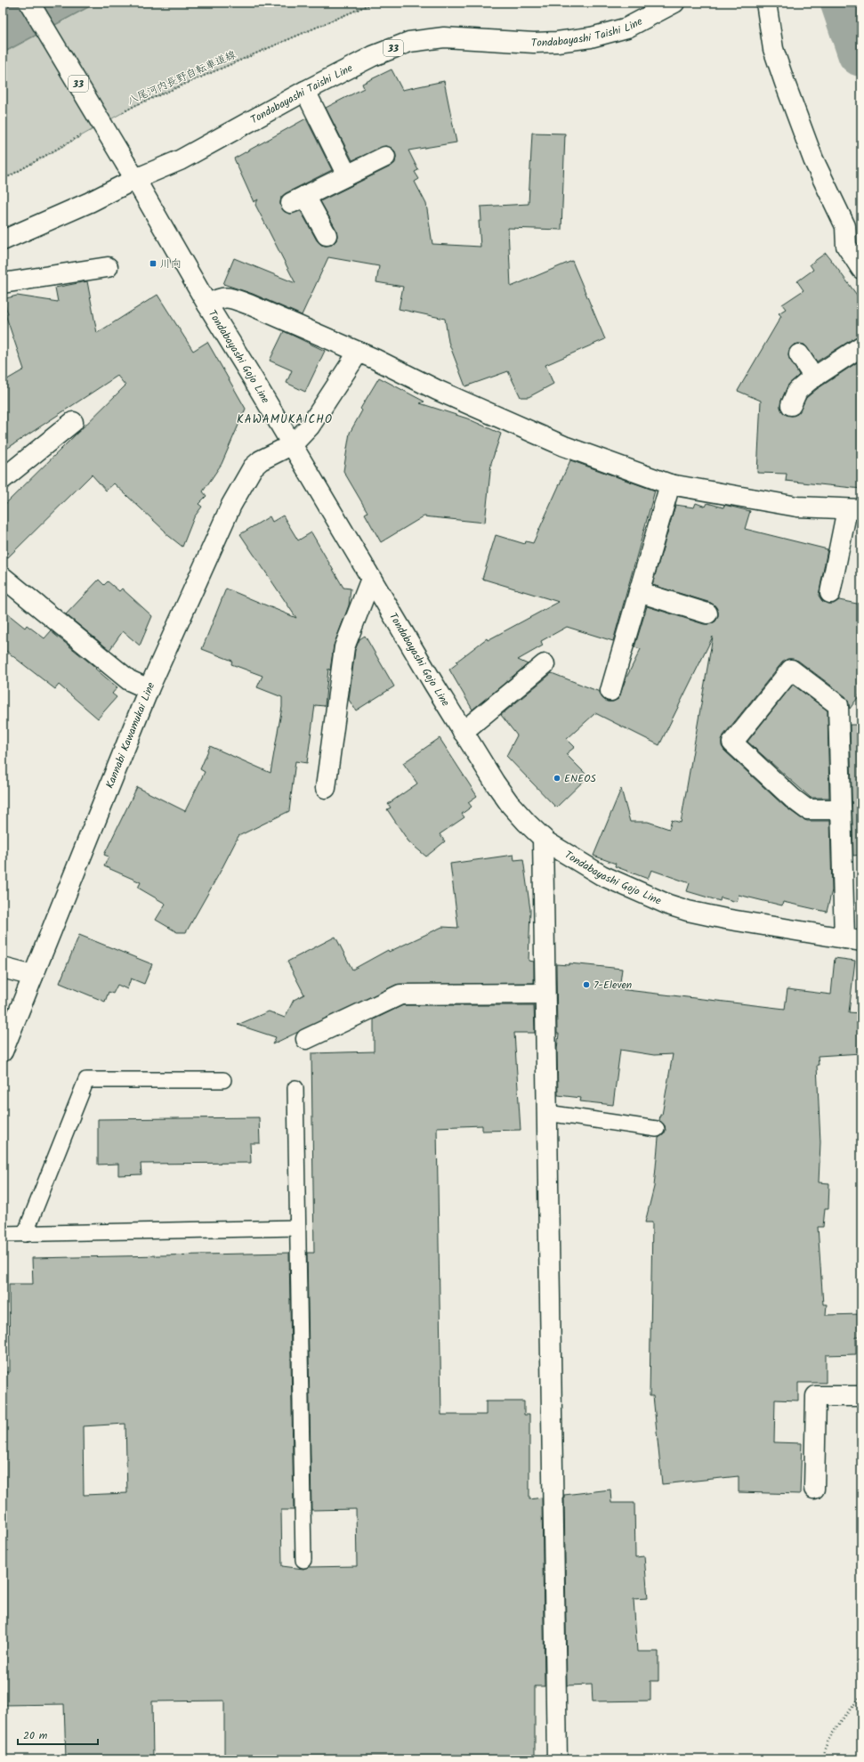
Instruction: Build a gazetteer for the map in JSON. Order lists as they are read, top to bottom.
{
  "streets": {
    "street": [
      "Tondabayashi Taishi Line",
      "33",
      "Tondabayashi Gojo Line",
      "Kannabi Kawamukai Line"
    ],
    "path": ["八尾河内長野自転車道線"]
  },
  "crossings": [
    ["Tondabayashi Taishi Line", "33"],
    ["Tondabayashi Taishi Line", "Tondabayashi Gojo Line"],
    ["33", "Tondabayashi Gojo Line"],
    ["Tondabayashi Gojo Line", "Kannabi Kawamukai Line"]
  ],
  "districts": ["KAWAMUKAICHO"],
  "places": {
    "transit": ["川向"],
    "other": ["ENEOS", "7-Eleven"]
  },
  "scale_bar": "20 m"
}
